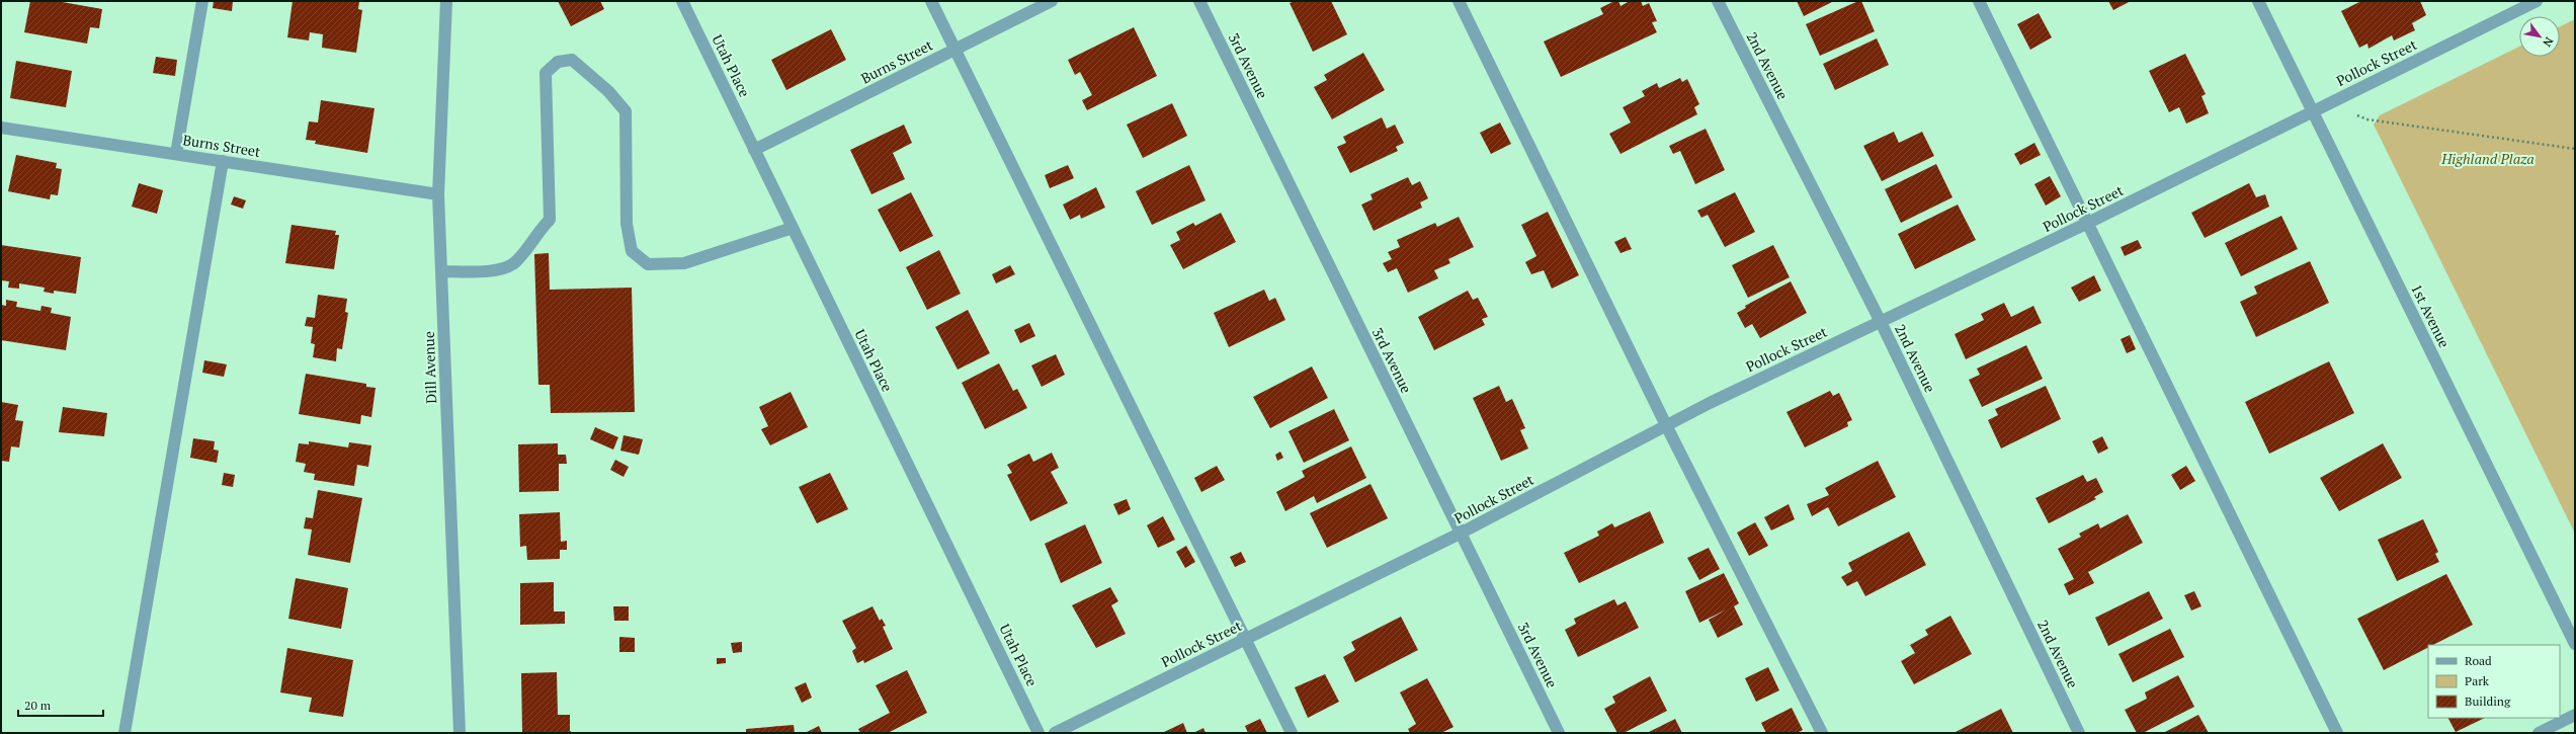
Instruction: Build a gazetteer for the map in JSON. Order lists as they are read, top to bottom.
{
  "streets": {
    "street": [
      "Burns Street",
      "Pollock Street",
      "Utah Place",
      "3rd Avenue",
      "2nd Avenue",
      "1st Avenue",
      "Dill Avenue"
    ]
  },
  "crossings": [
    ["Burns Street", "Utah Place"],
    ["Burns Street", "Dill Avenue"],
    ["Pollock Street", "3rd Avenue"],
    ["Pollock Street", "2nd Avenue"],
    ["Pollock Street", "1st Avenue"]
  ],
  "parks": ["Highland Plaza"],
  "legend": ["Road", "Park", "Building"],
  "scale_bar": "20 m",
  "north": "bottom right"
}
